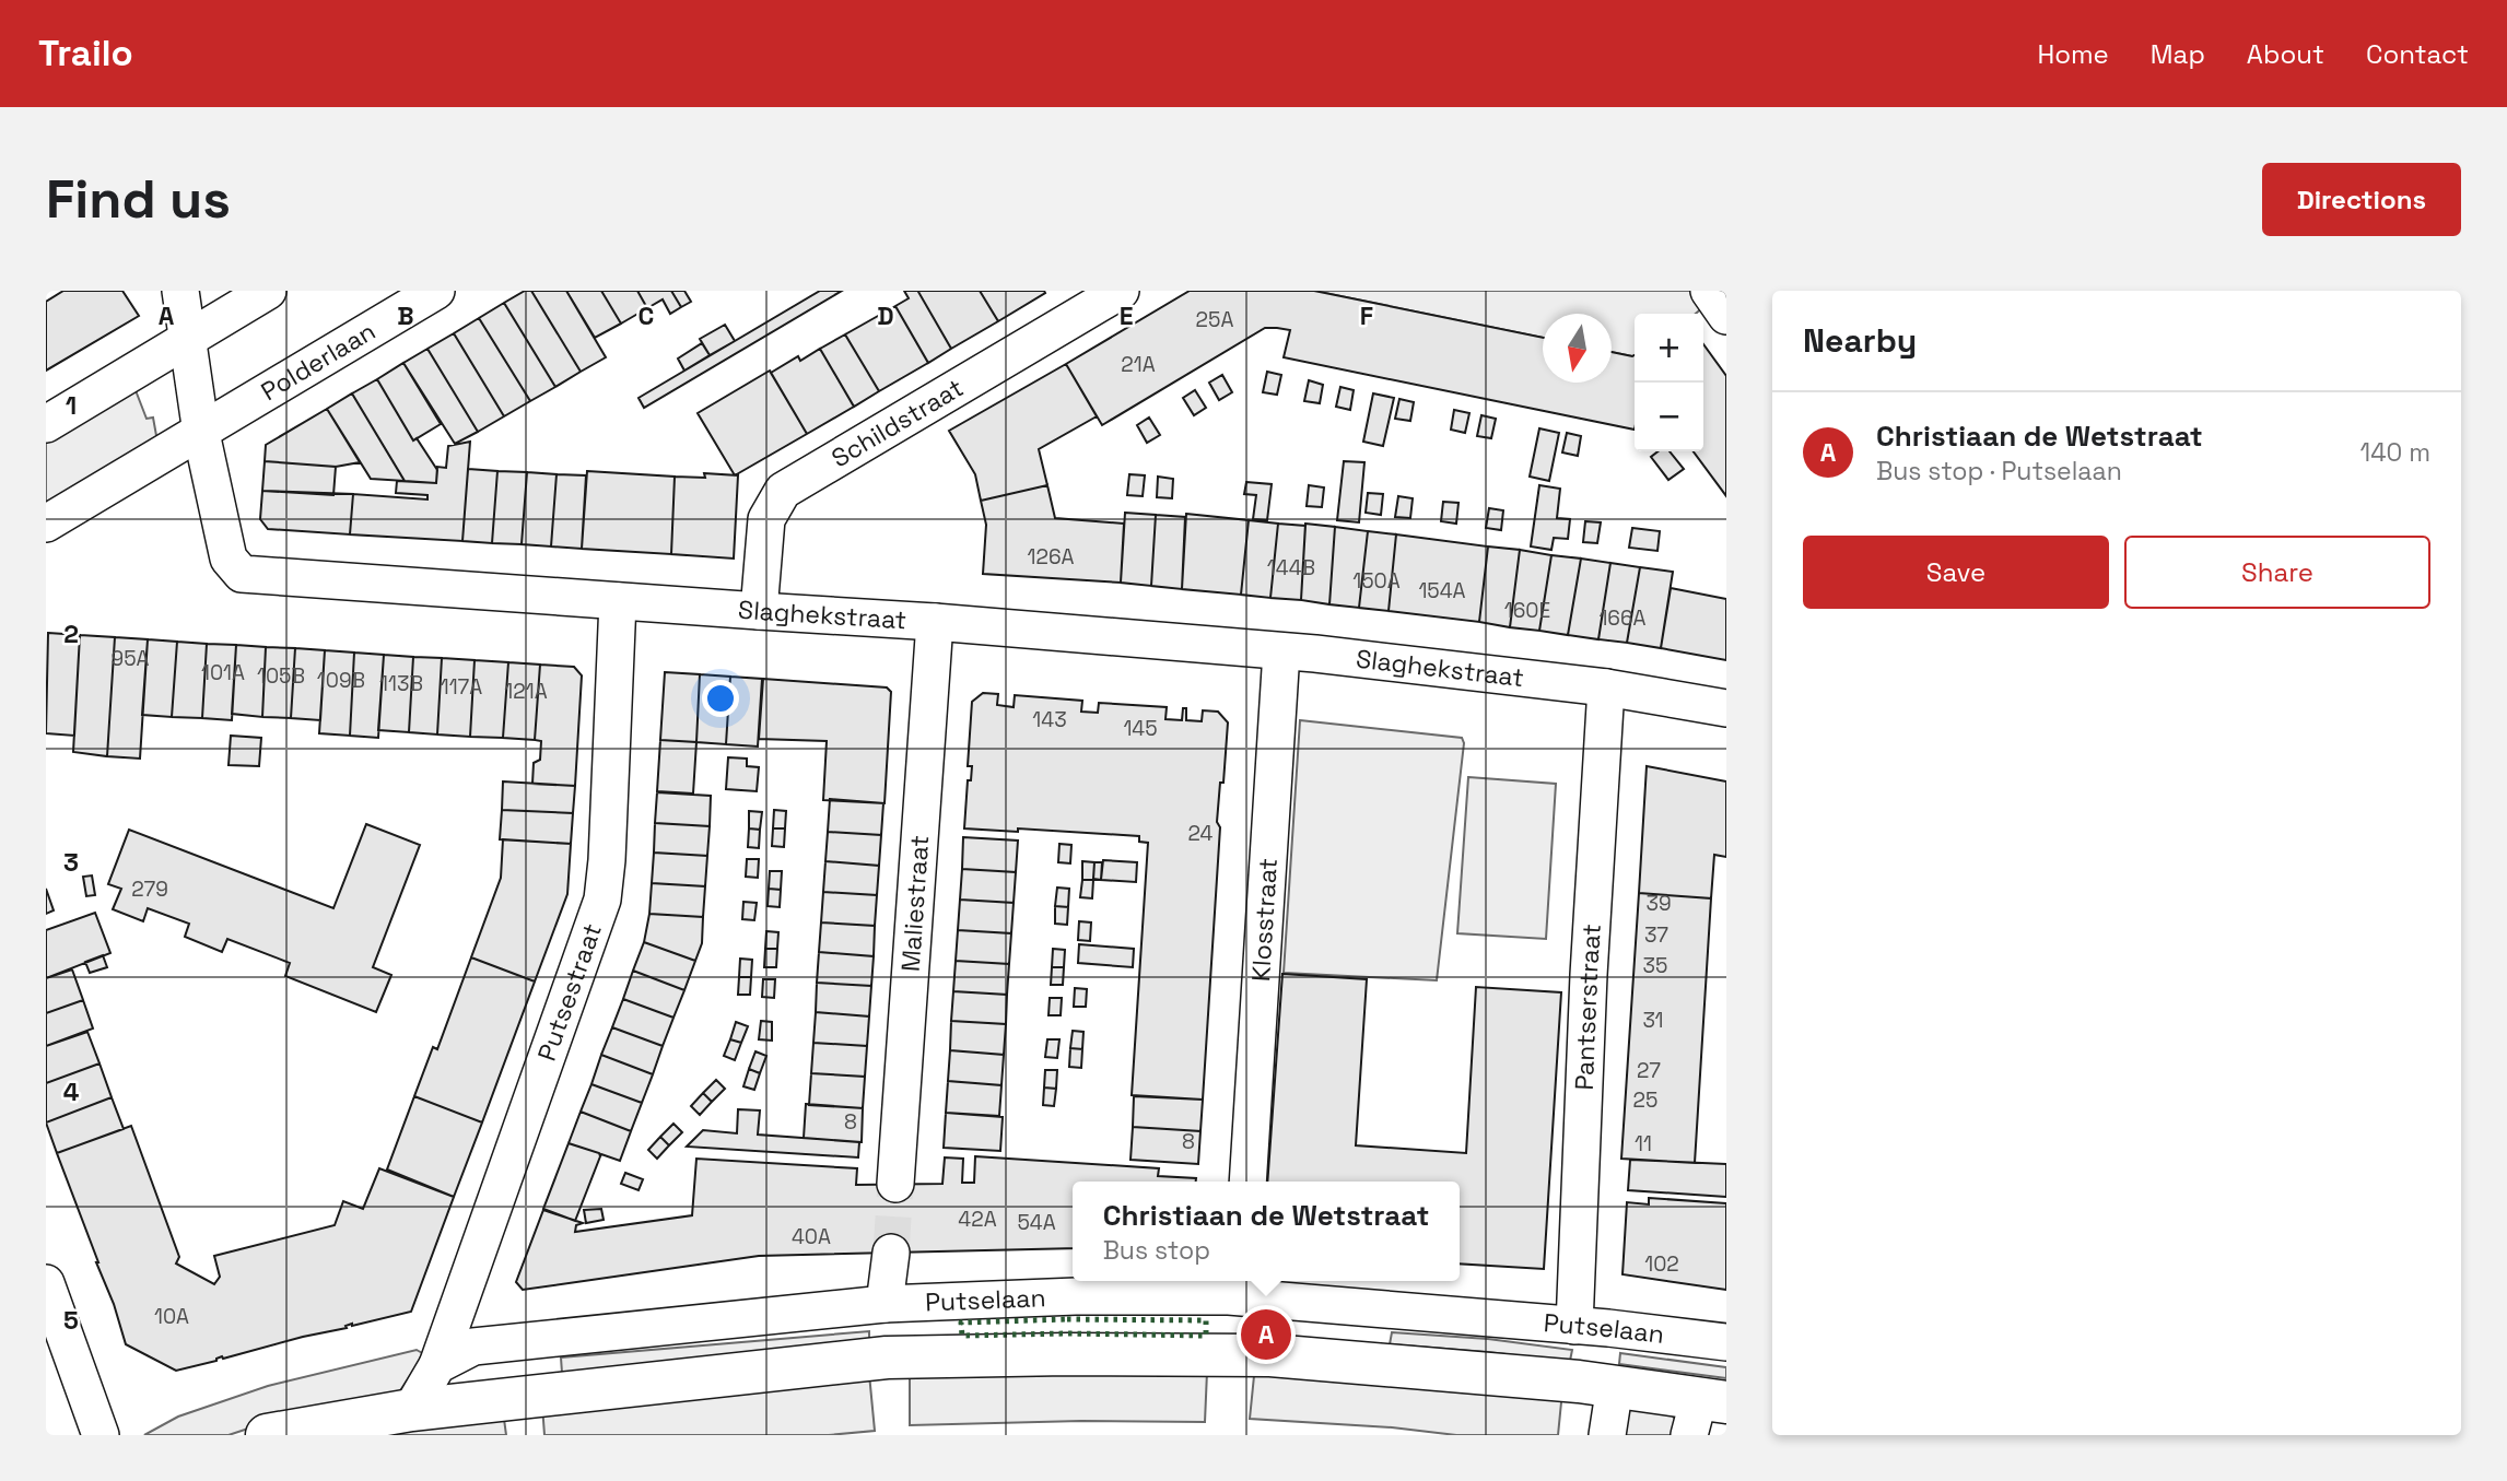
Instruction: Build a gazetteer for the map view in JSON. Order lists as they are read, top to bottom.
{
  "streets": {
    "street": [
      "Polderlaan",
      "Schildstraat",
      "Slaghekstraat",
      "Maliestraat",
      "Klosstraat",
      "Putsestraat",
      "Pantserstraat",
      "Putselaan"
    ]
  },
  "crossings": [
    ["Polderlaan", "Slaghekstraat"],
    ["Schildstraat", "Slaghekstraat"],
    ["Slaghekstraat", "Maliestraat"],
    ["Slaghekstraat", "Klosstraat"],
    ["Slaghekstraat", "Putsestraat"],
    ["Slaghekstraat", "Pantserstraat"],
    ["Putsestraat", "Putselaan"],
    ["Pantserstraat", "Putselaan"]
  ],
  "house_numbers": [
    "25A",
    "21A",
    "126A",
    "144B",
    "150A",
    "154A",
    "160E",
    "166A",
    "95A",
    "101A",
    "105B",
    "109B",
    "113B",
    "117A",
    "121A",
    "143",
    "145",
    "24",
    "279",
    "39",
    "37",
    "35",
    "31",
    "27",
    "25",
    "8",
    "8",
    "11",
    "42A",
    "54A",
    "40A",
    "102",
    "10A"
  ],
  "north": "bottom",
  "page": {
    "header": "Trailo",
    "nav": [
      "Home",
      "Map",
      "About",
      "Contact"
    ],
    "buttons": [
      "Directions",
      ["Save", "Share"]
    ],
    "title": "Find us",
    "heading": "Nearby",
    "map_buttons": ["+", "−"],
    "list": [
      {
        "mark": "A",
        "name": "Christiaan de Wetstraat",
        "note": "Bus stop · Putselaan",
        "value": "140 m"
      }
    ],
    "popup": ["Christiaan de Wetstraat", "Bus stop"],
    "pins": "A"
  },
  "grid": {
    "columns": [
      "A",
      "B",
      "C",
      "D",
      "E",
      "F"
    ],
    "rows": [
      "1",
      "2",
      "3",
      "4",
      "5"
    ]
  }
}
